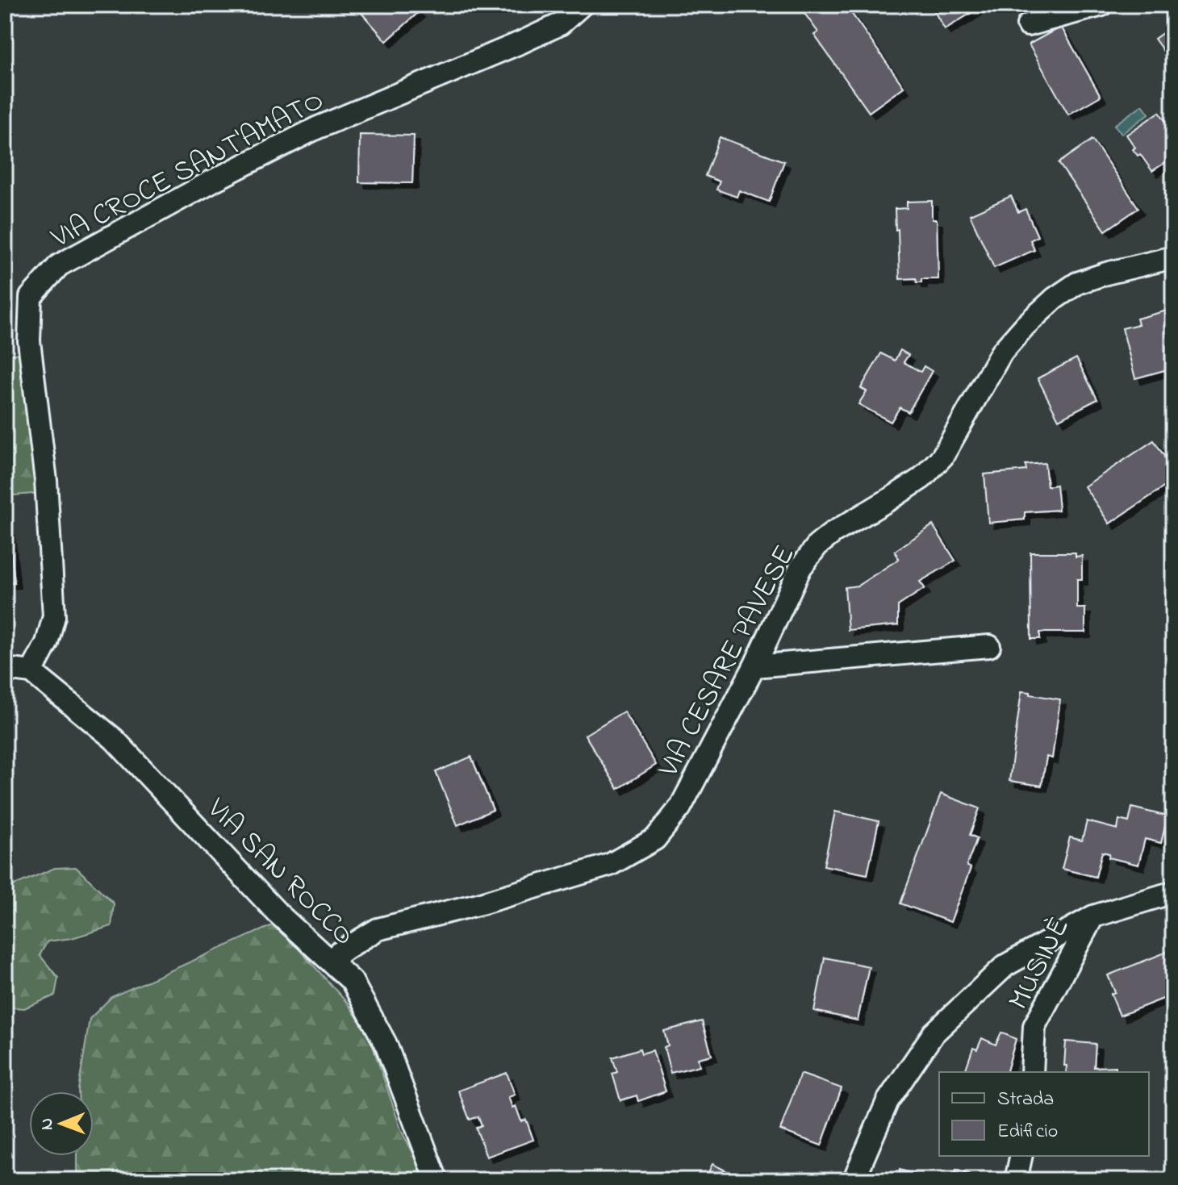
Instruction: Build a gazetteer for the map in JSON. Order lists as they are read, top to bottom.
{
  "streets": {
    "street": [
      "VIA CROCE SANT'AMATO",
      "VIA CESARE PAVESE",
      "VIA SAN ROCCO",
      "MUSINÈ"
    ]
  },
  "crossings": [
    ["VIA CROCE SANT'AMATO", "VIA SAN ROCCO"],
    ["VIA CESARE PAVESE", "VIA SAN ROCCO"]
  ],
  "legend": ["Strada", "Edificio"],
  "north": "left"
}
